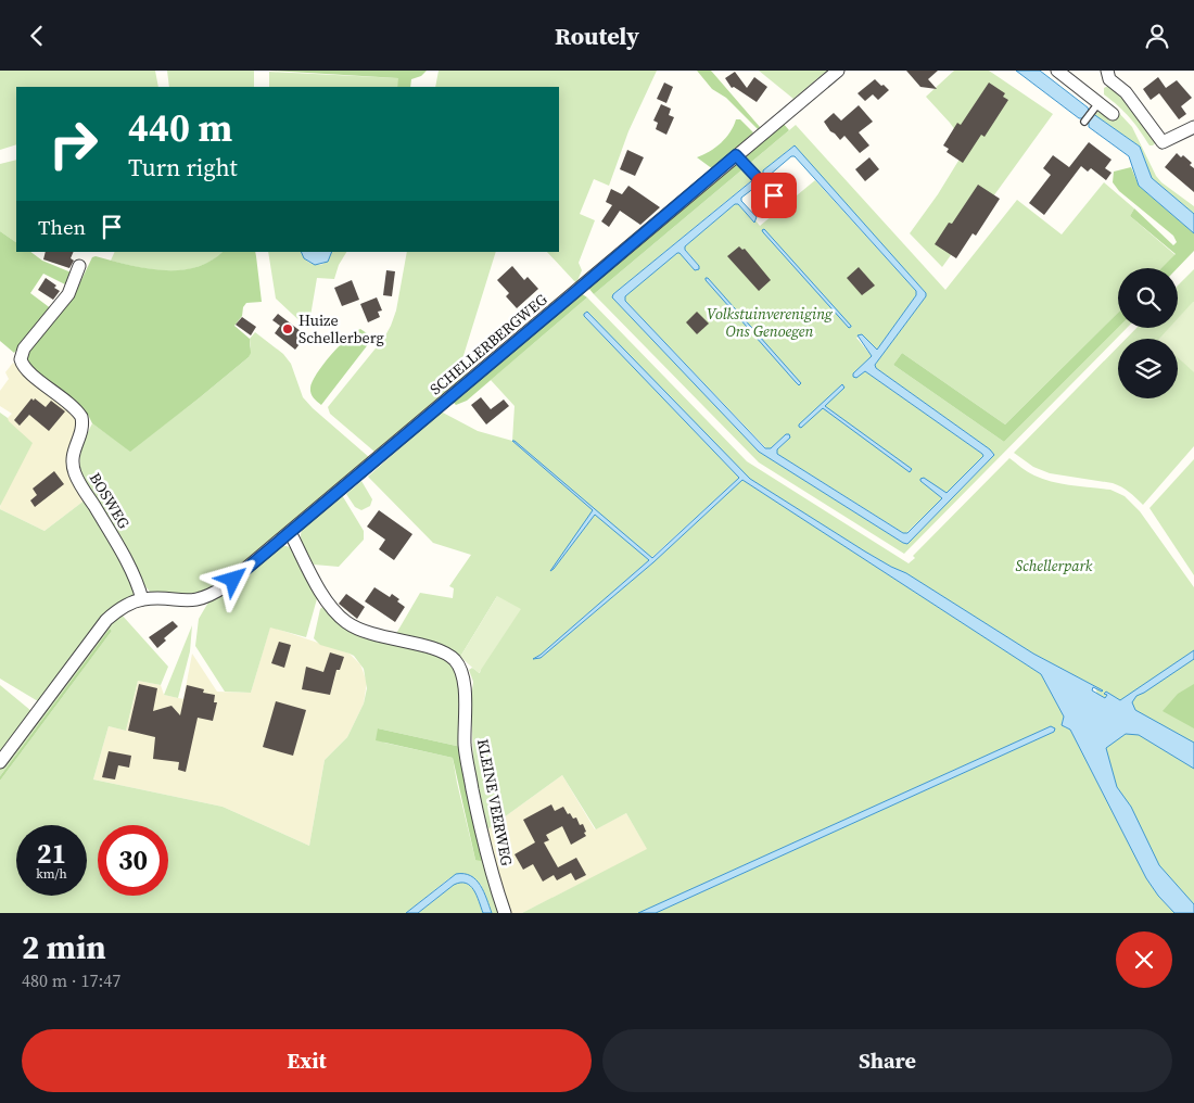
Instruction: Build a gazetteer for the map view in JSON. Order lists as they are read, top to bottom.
{
  "streets": {
    "street": ["SCHELLERBERGWEG", "BOSWEG", "KLEINE VEERWEG"]
  },
  "crossings": [
    ["SCHELLERBERGWEG", "BOSWEG"],
    ["SCHELLERBERGWEG", "KLEINE VEERWEG"]
  ],
  "parks": ["Volkstuinvereniging Ons Genoegen", "Schellerpark"],
  "places": ["Huize Schellerberg"],
  "page": {
    "header": "Routely",
    "turn": ["440 m", "Turn right"],
    "then": "Then",
    "speed": "21 km/h",
    "limit": "30",
    "heading": ["2 min", "480 m · 17:47"],
    "buttons": ["Exit", "Share"]
  }
}
